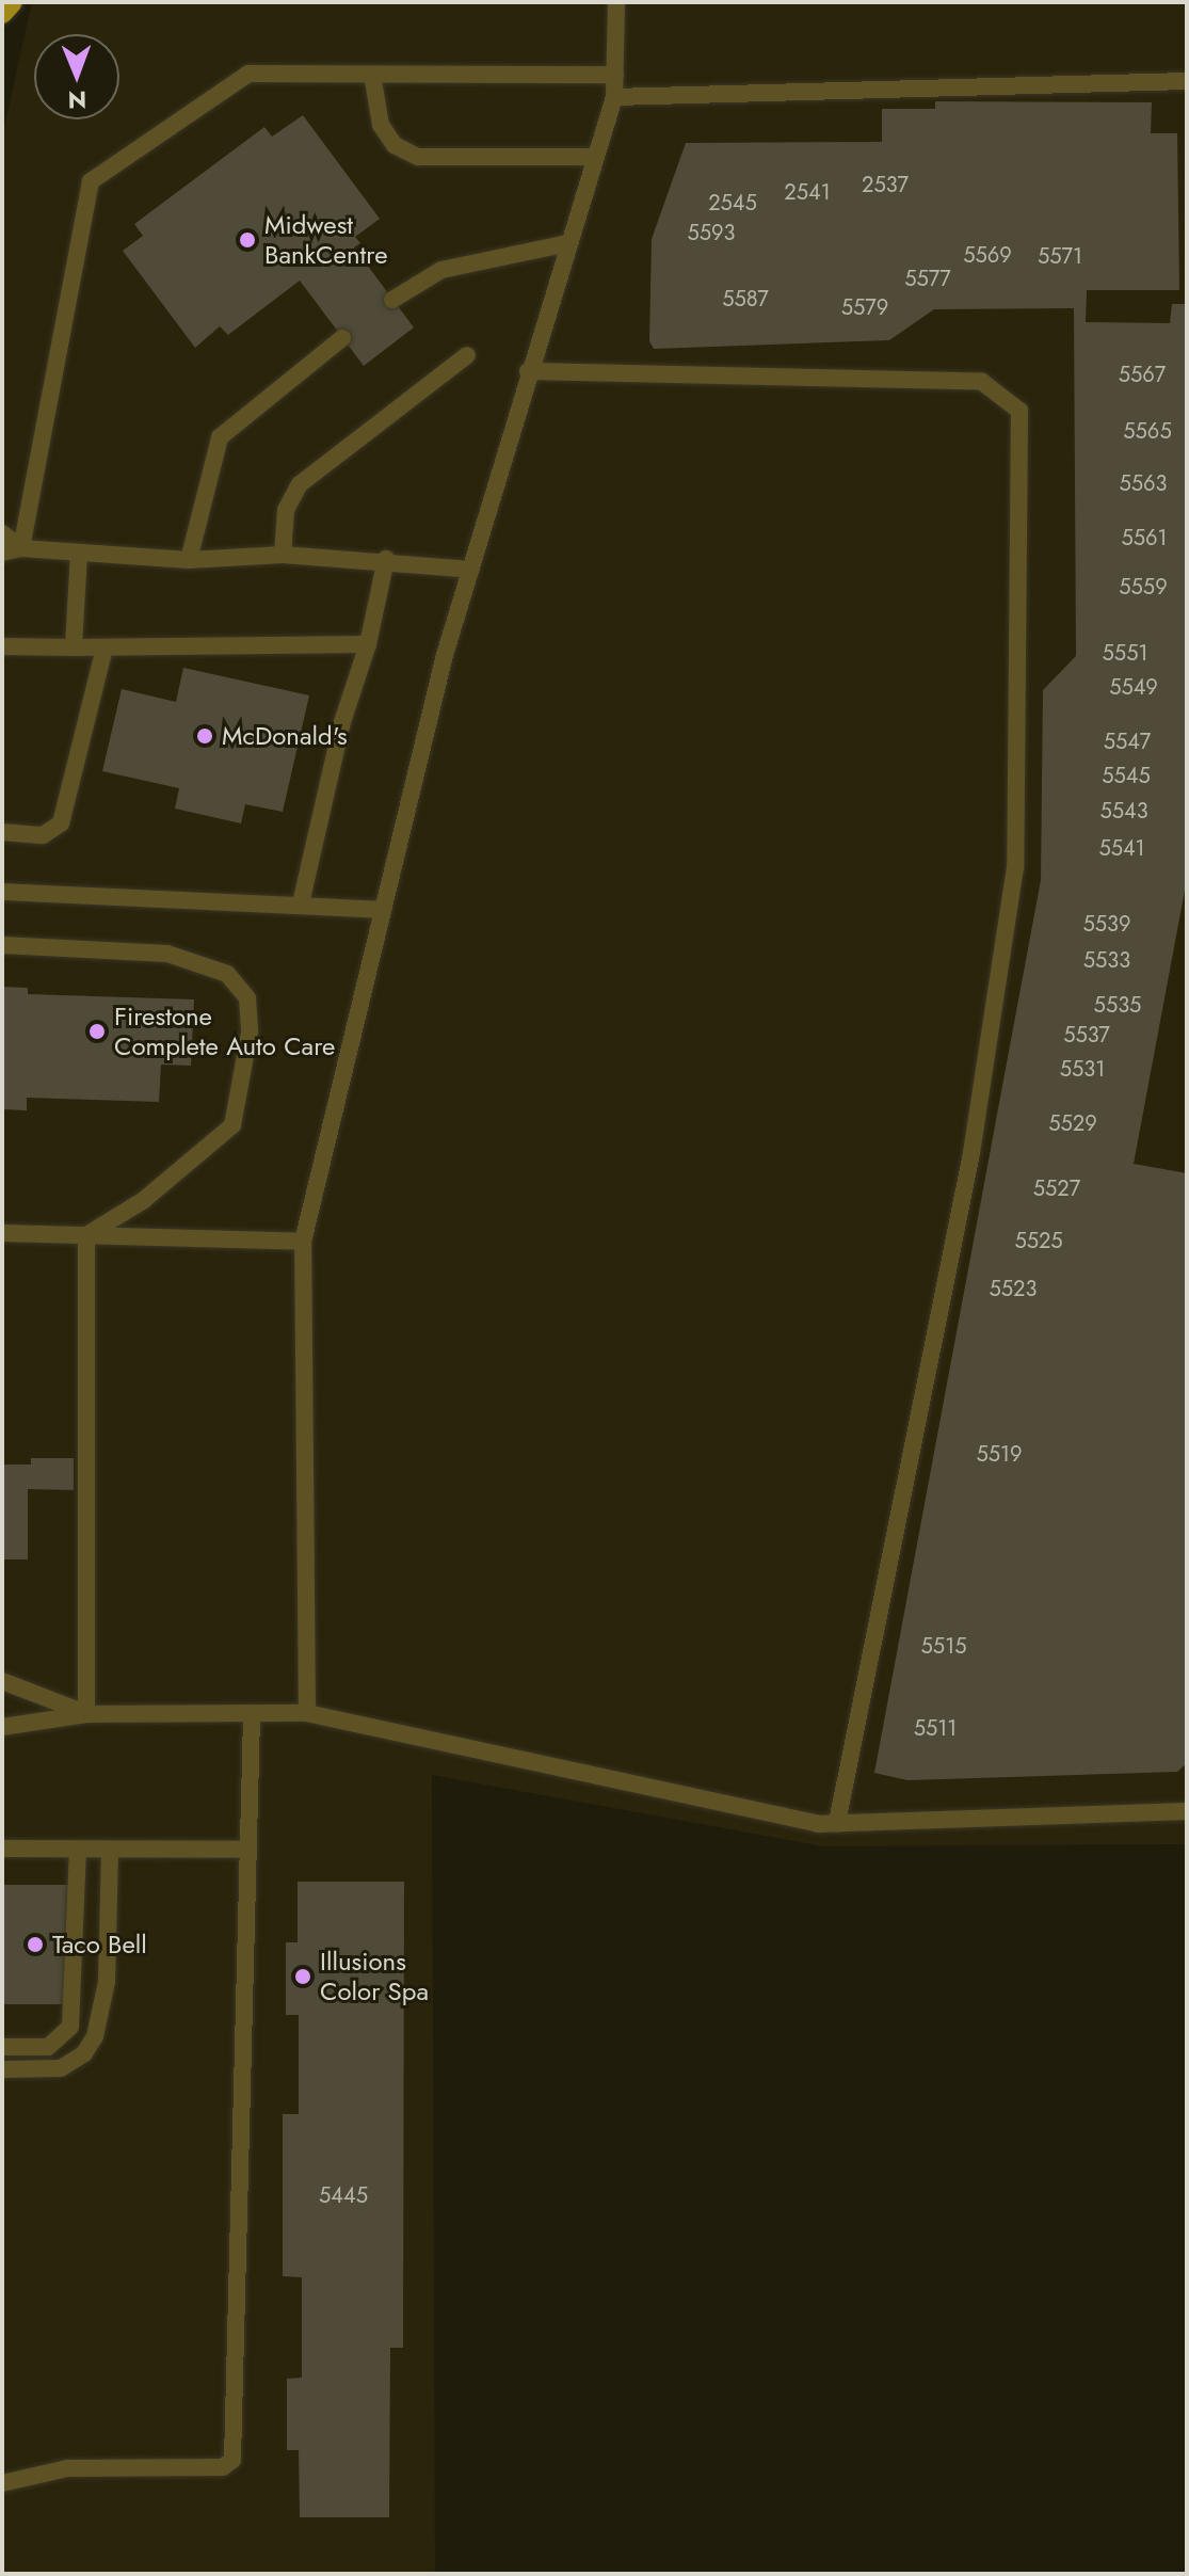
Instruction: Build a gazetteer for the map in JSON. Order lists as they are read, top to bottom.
{
  "places": [
    "Midwest BankCentre",
    "McDonald's",
    "Firestone Complete Auto Care",
    "Taco Bell",
    "Illusions Color Spa"
  ],
  "house_numbers": [
    "2537",
    "2541",
    "2545",
    "5593",
    "5569",
    "5571",
    "5577",
    "5587",
    "5579",
    "5567",
    "5565",
    "5563",
    "5561",
    "5559",
    "5551",
    "5549",
    "5547",
    "5545",
    "5543",
    "5541",
    "5539",
    "5533",
    "5535",
    "5537",
    "5531",
    "5529",
    "5527",
    "5525",
    "5523",
    "5519",
    "5515",
    "5511",
    "5445"
  ],
  "north": "bottom"
}
